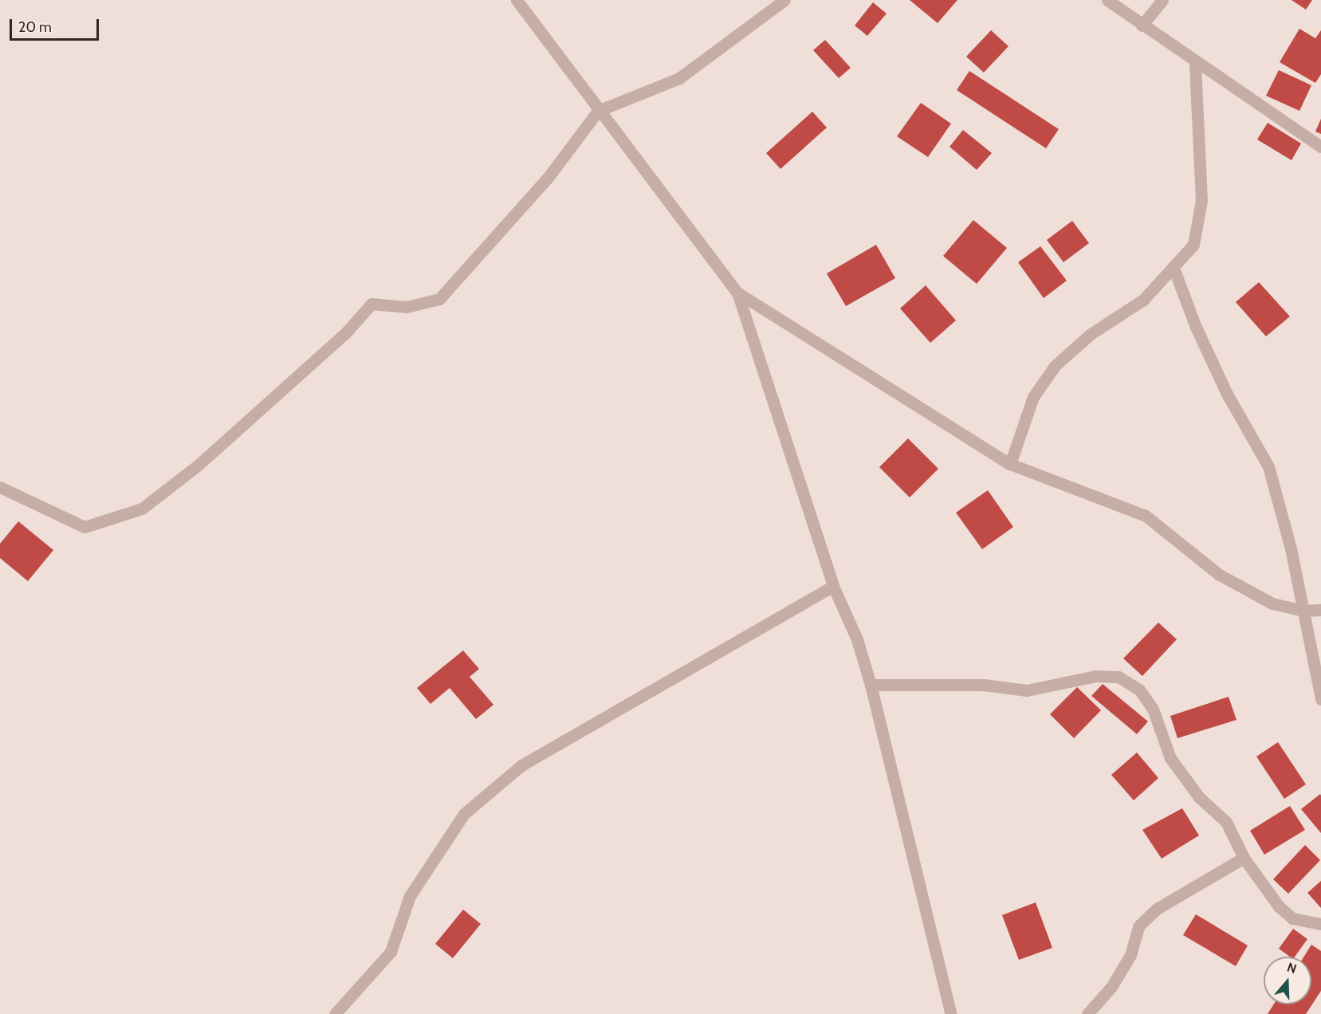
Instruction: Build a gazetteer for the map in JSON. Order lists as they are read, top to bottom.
{
  "scale_bar": "20 m",
  "north": "top"
}
